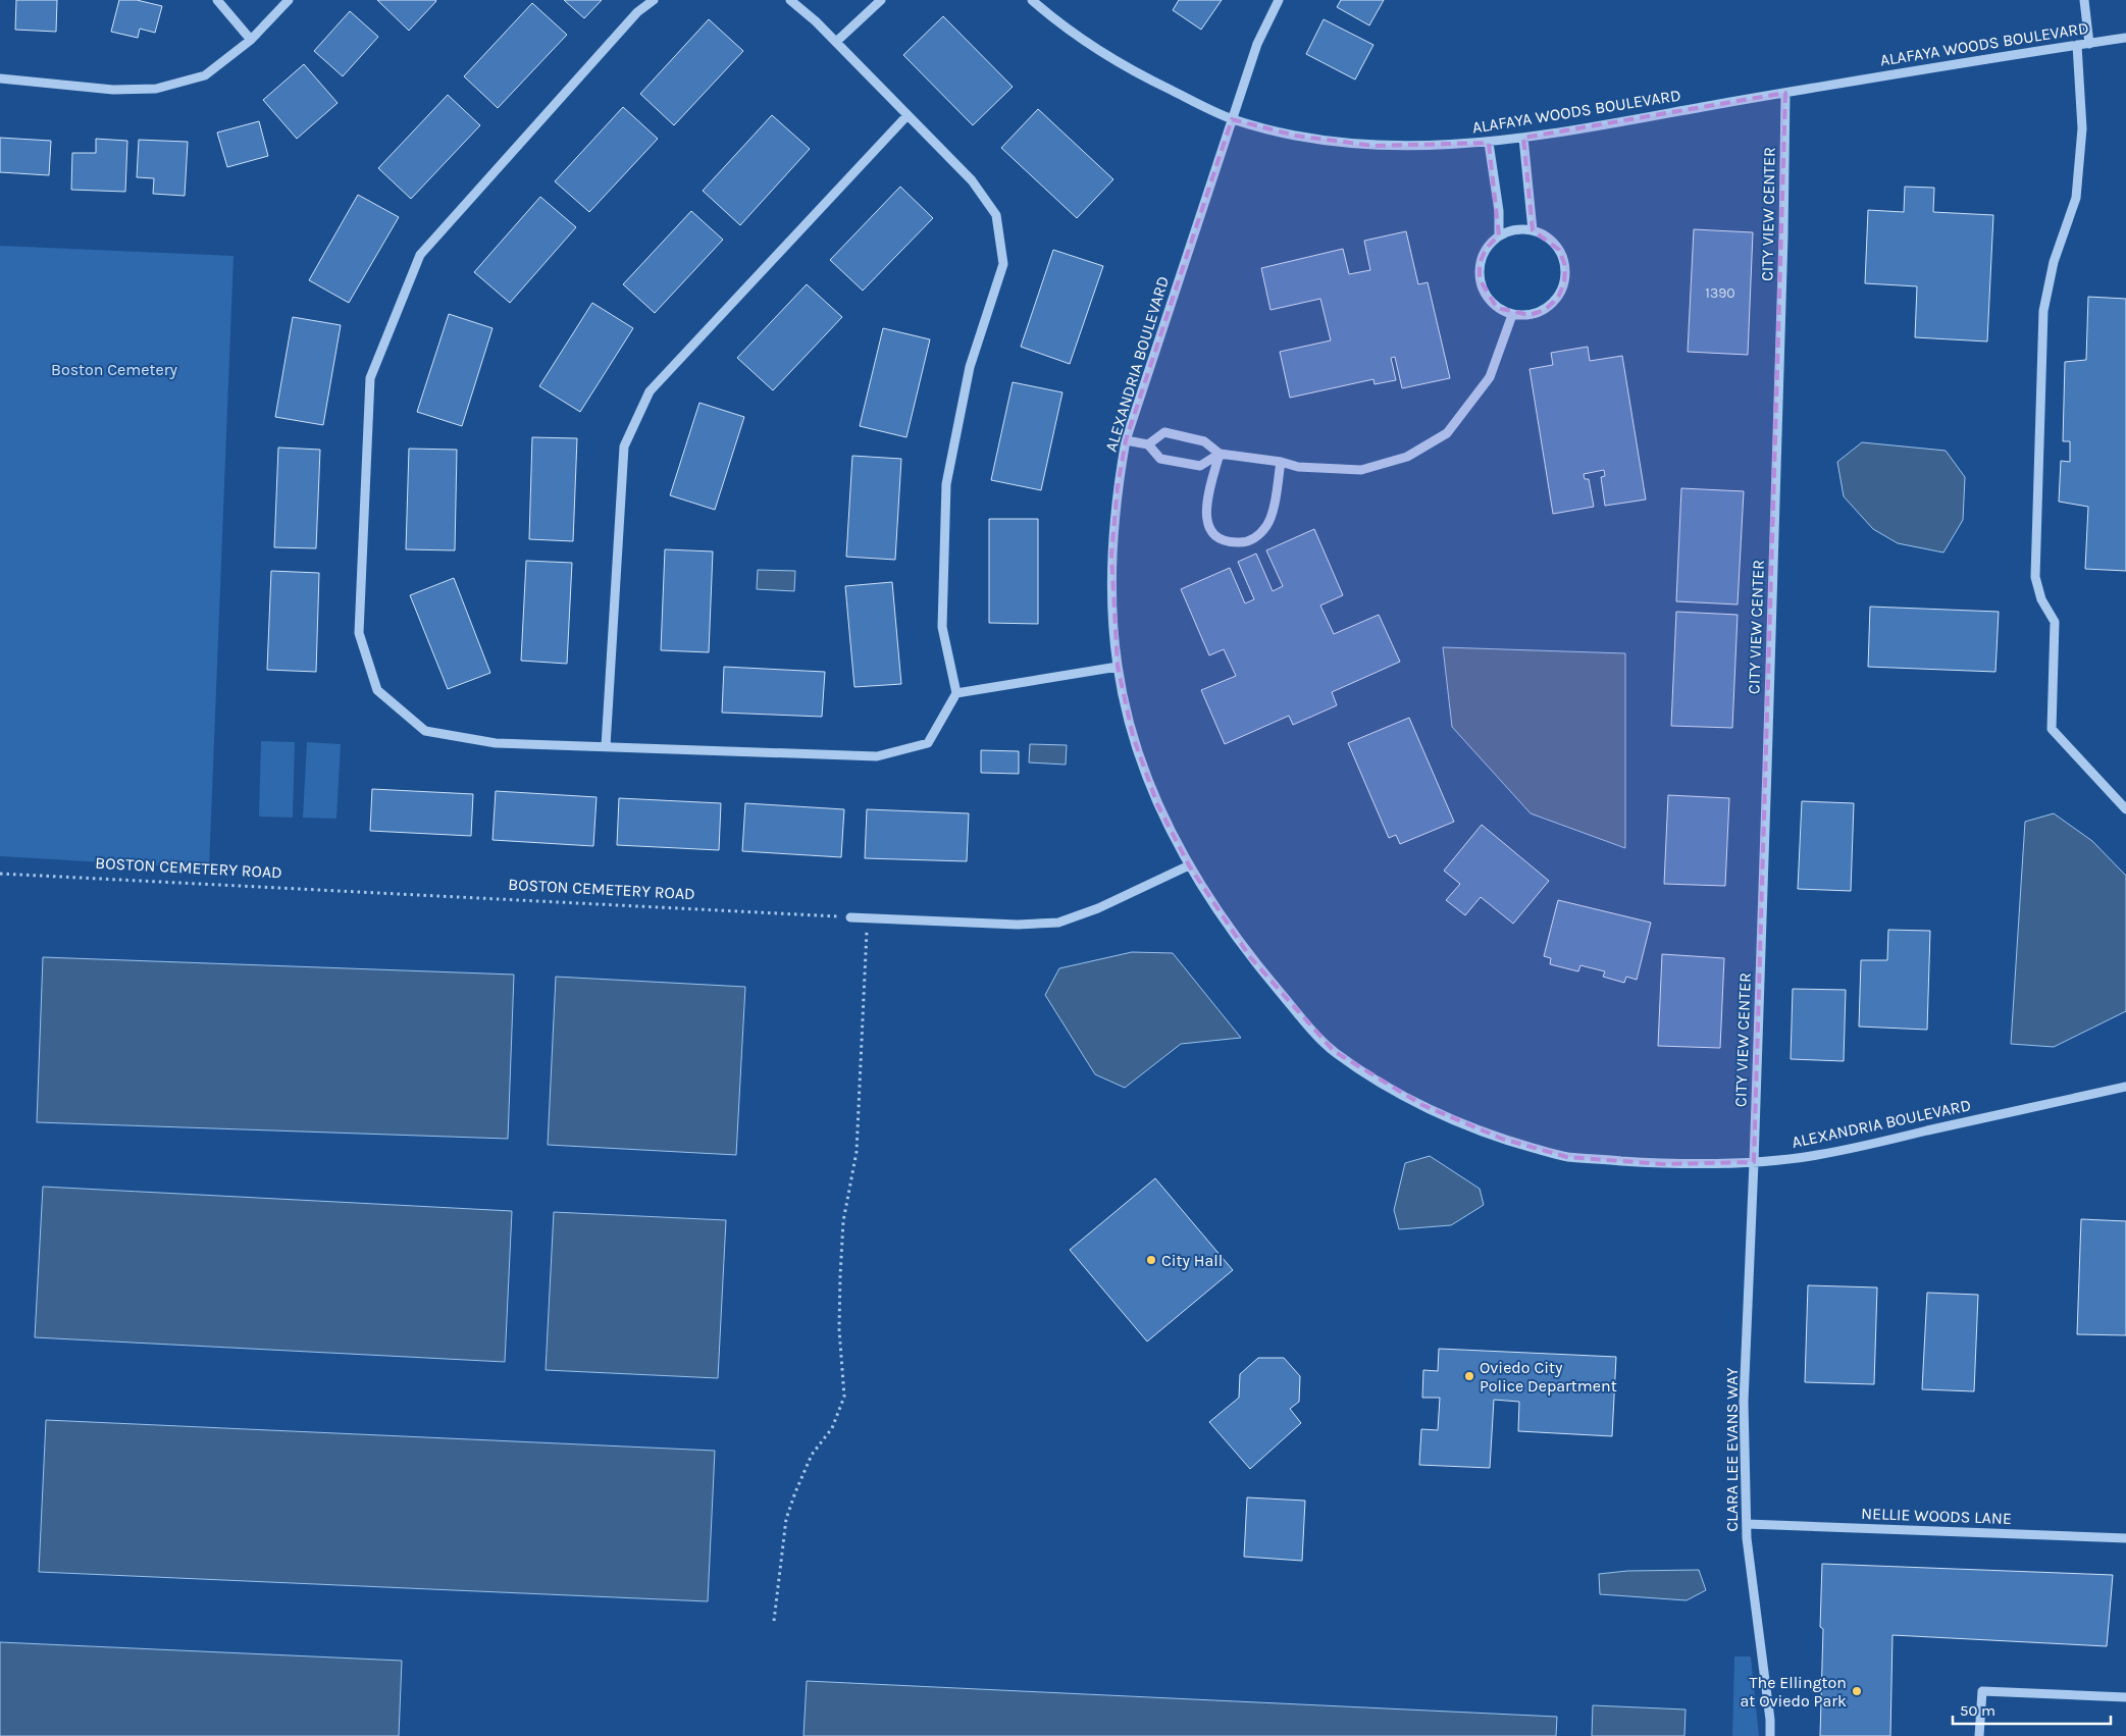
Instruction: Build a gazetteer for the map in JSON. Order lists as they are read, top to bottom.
{
  "streets": {
    "street": [
      "ALAFAYA WOODS BOULEVARD",
      "CITY VIEW CENTER",
      "ALEXANDRIA BOULEVARD",
      "CLARA LEE EVANS WAY",
      "NELLIE WOODS LANE"
    ],
    "path": ["BOSTON CEMETERY ROAD"]
  },
  "crossings": [
    ["ALAFAYA WOODS BOULEVARD", "CITY VIEW CENTER"],
    ["ALAFAYA WOODS BOULEVARD", "ALEXANDRIA BOULEVARD"],
    ["CITY VIEW CENTER", "ALEXANDRIA BOULEVARD"],
    ["CITY VIEW CENTER", "CLARA LEE EVANS WAY"],
    ["ALEXANDRIA BOULEVARD", "CLARA LEE EVANS WAY"],
    ["CLARA LEE EVANS WAY", "NELLIE WOODS LANE"]
  ],
  "parks": ["Boston Cemetery"],
  "places": ["City Hall", "Oviedo City Police Department", "The Ellington at Oviedo Park"],
  "house_numbers": ["1390"],
  "scale_bar": "50 m"
}
